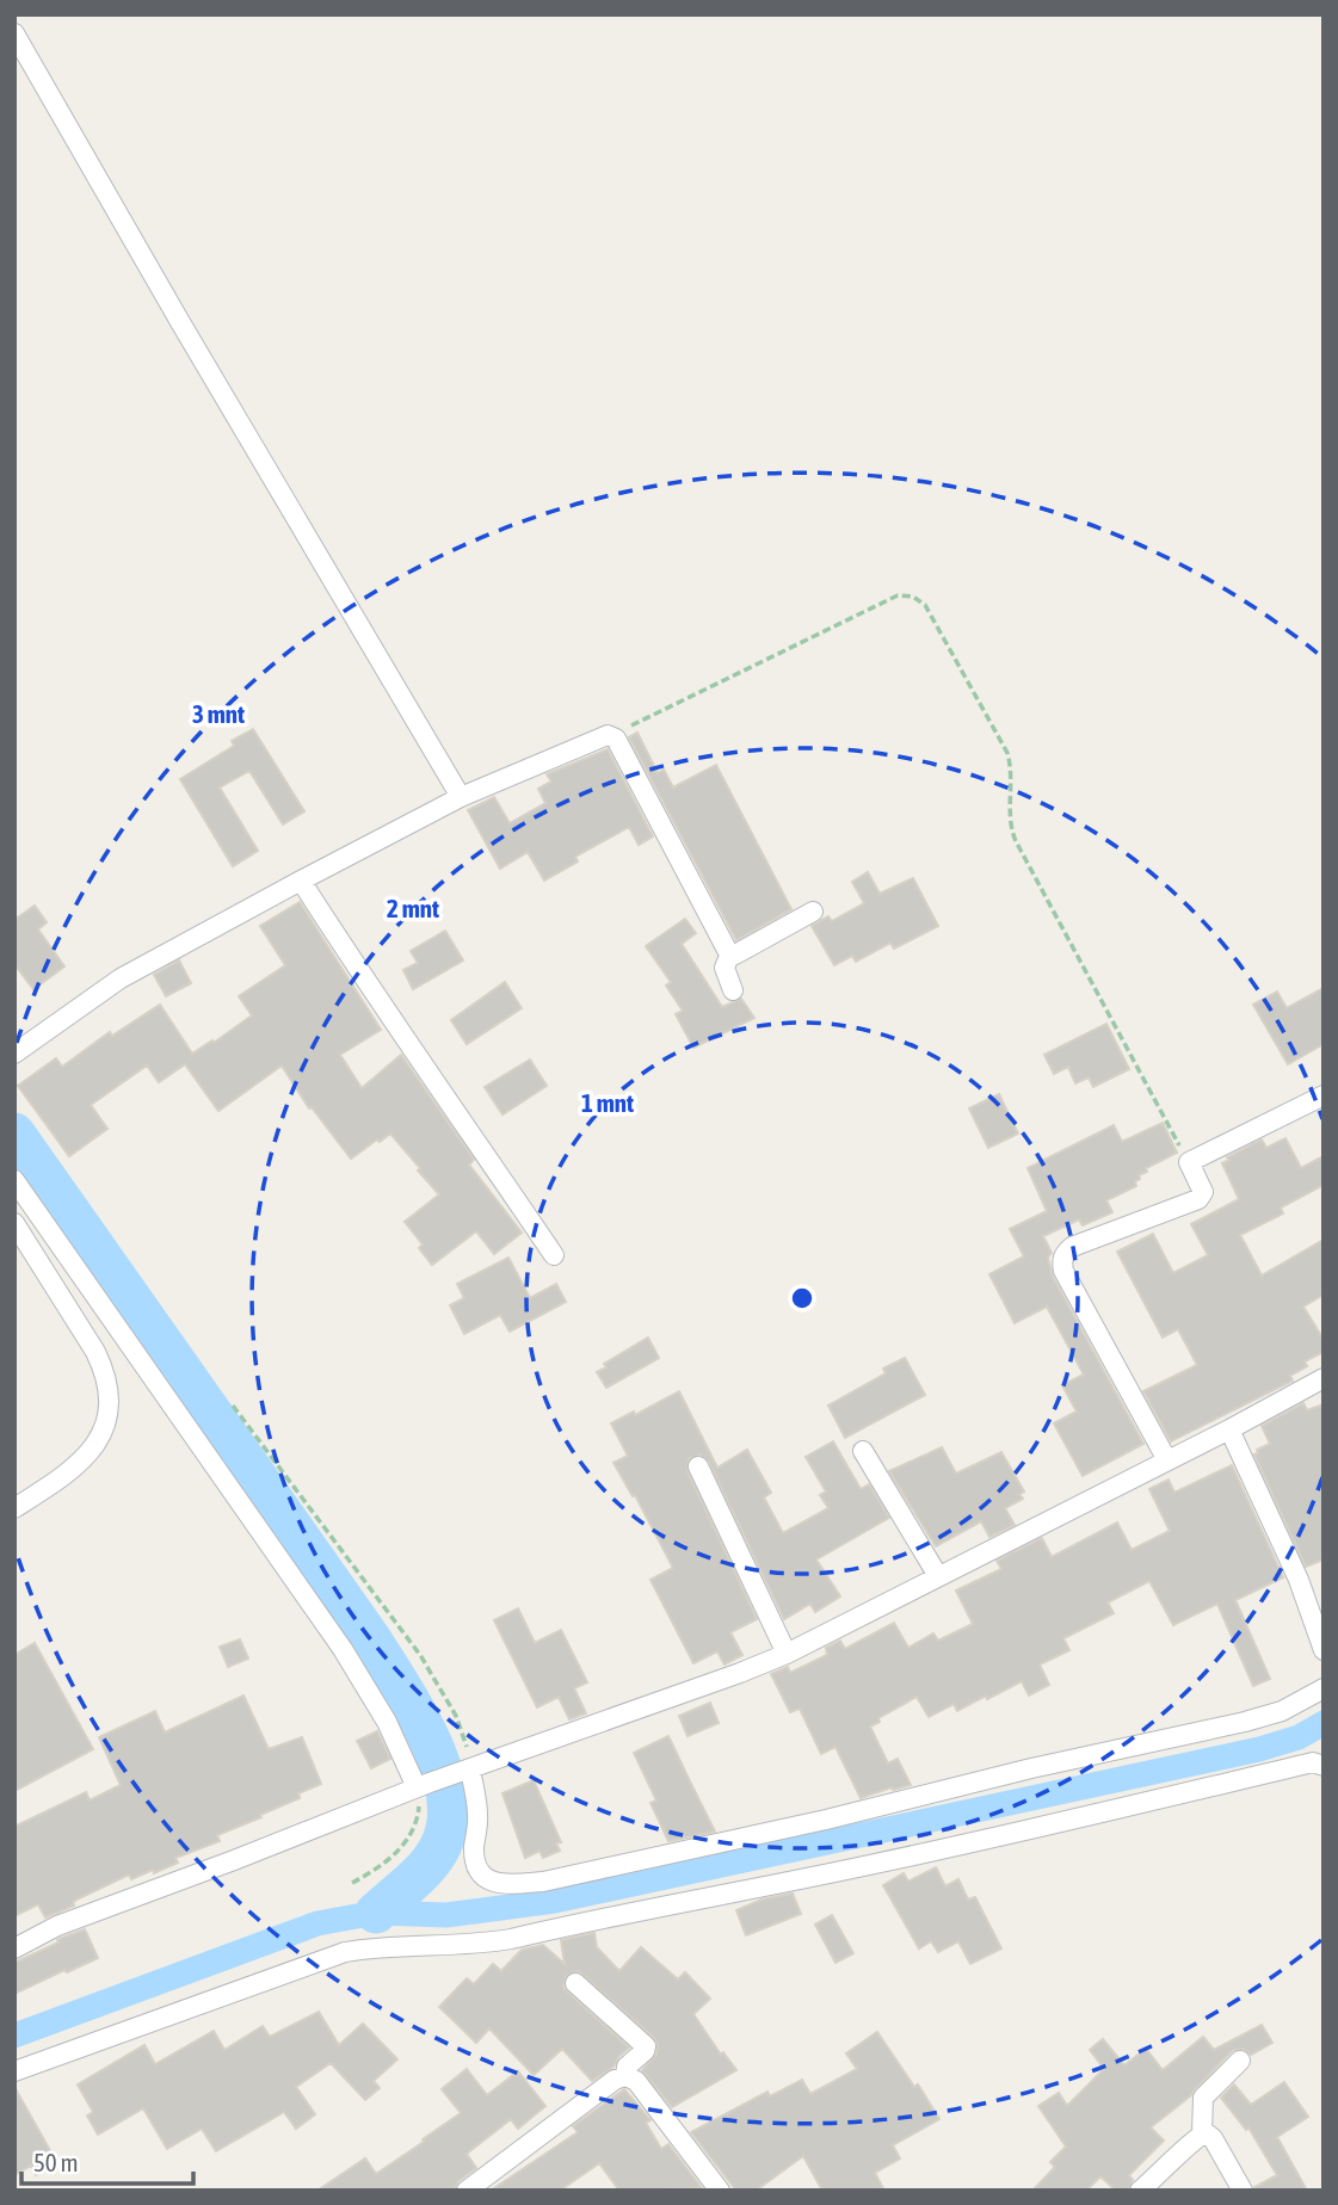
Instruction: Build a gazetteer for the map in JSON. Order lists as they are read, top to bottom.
{
  "scale_bar": "50 m",
  "rings": ["3 mnt", "2 mnt", "1 mnt"]
}
